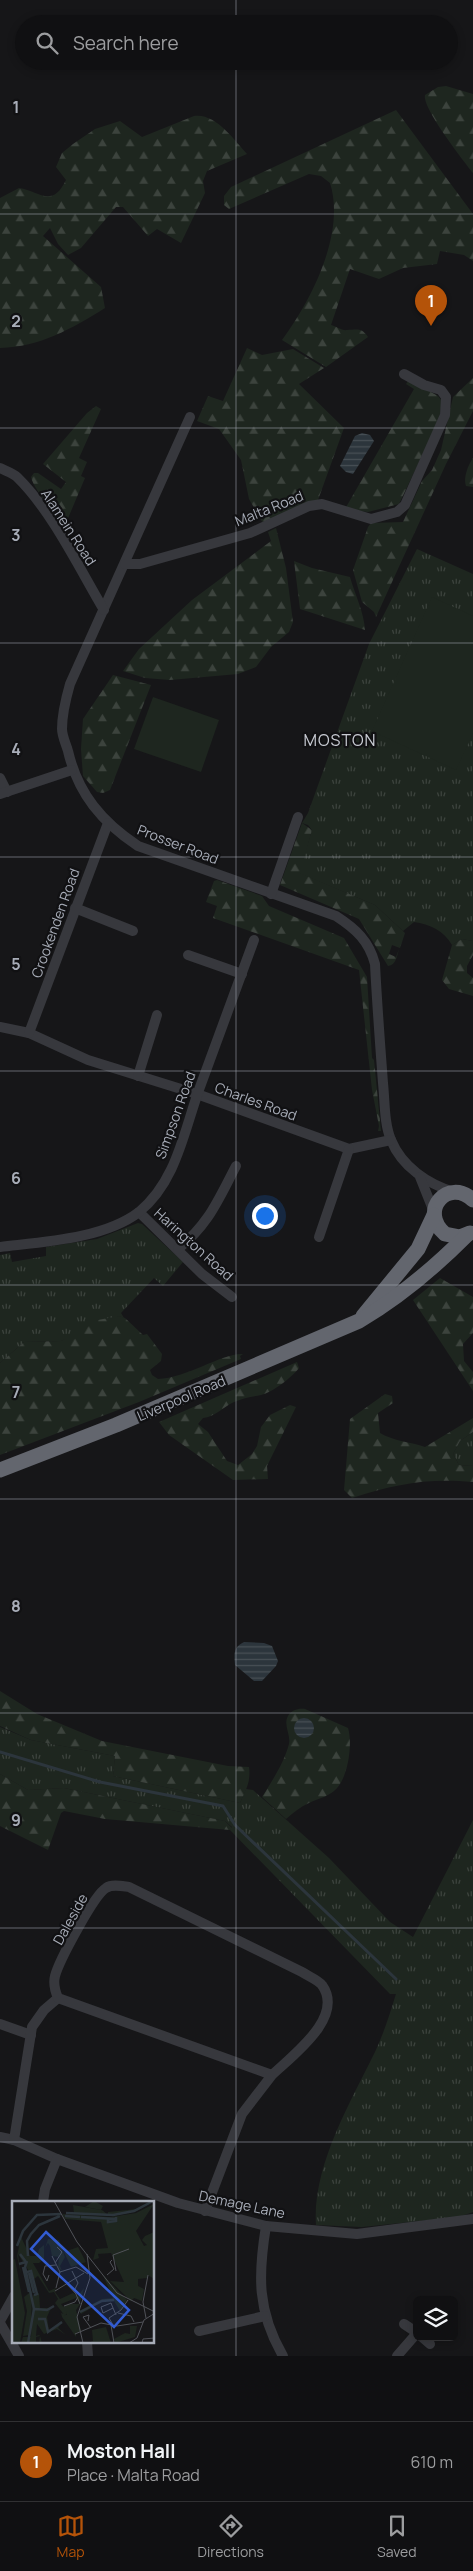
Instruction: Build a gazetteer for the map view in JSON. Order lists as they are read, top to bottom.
{
  "streets": {
    "highway": ["Liverpool Road"],
    "street": [
      "Malta Road",
      "Alamein Road",
      "Prosser Road",
      "Crookenden Road",
      "Charles Road",
      "Simpson Road",
      "Harington Road",
      "Daleside",
      "Demage Lane"
    ]
  },
  "crossings": [
    ["Malta Road", "Prosser Road"],
    ["Alamein Road", "Prosser Road"],
    ["Prosser Road", "Crookenden Road"],
    ["Prosser Road", "Liverpool Road"],
    ["Crookenden Road", "Charles Road"],
    ["Charles Road", "Simpson Road"],
    ["Simpson Road", "Harington Road"],
    ["Daleside", "Demage Lane"]
  ],
  "districts": ["MOSTON"],
  "page": {
    "search": "Search here",
    "pins": "1",
    "heading": "Nearby",
    "list": [
      {
        "mark": "1",
        "name": "Moston Hall",
        "note": "Place · Malta Road",
        "value": "610 m"
      }
    ],
    "nav": ["Map", "Directions", "Saved"]
  },
  "grid": {
    "rows": [
      "1",
      "2",
      "3",
      "4",
      "5",
      "6",
      "7",
      "8",
      "9"
    ]
  }
}
